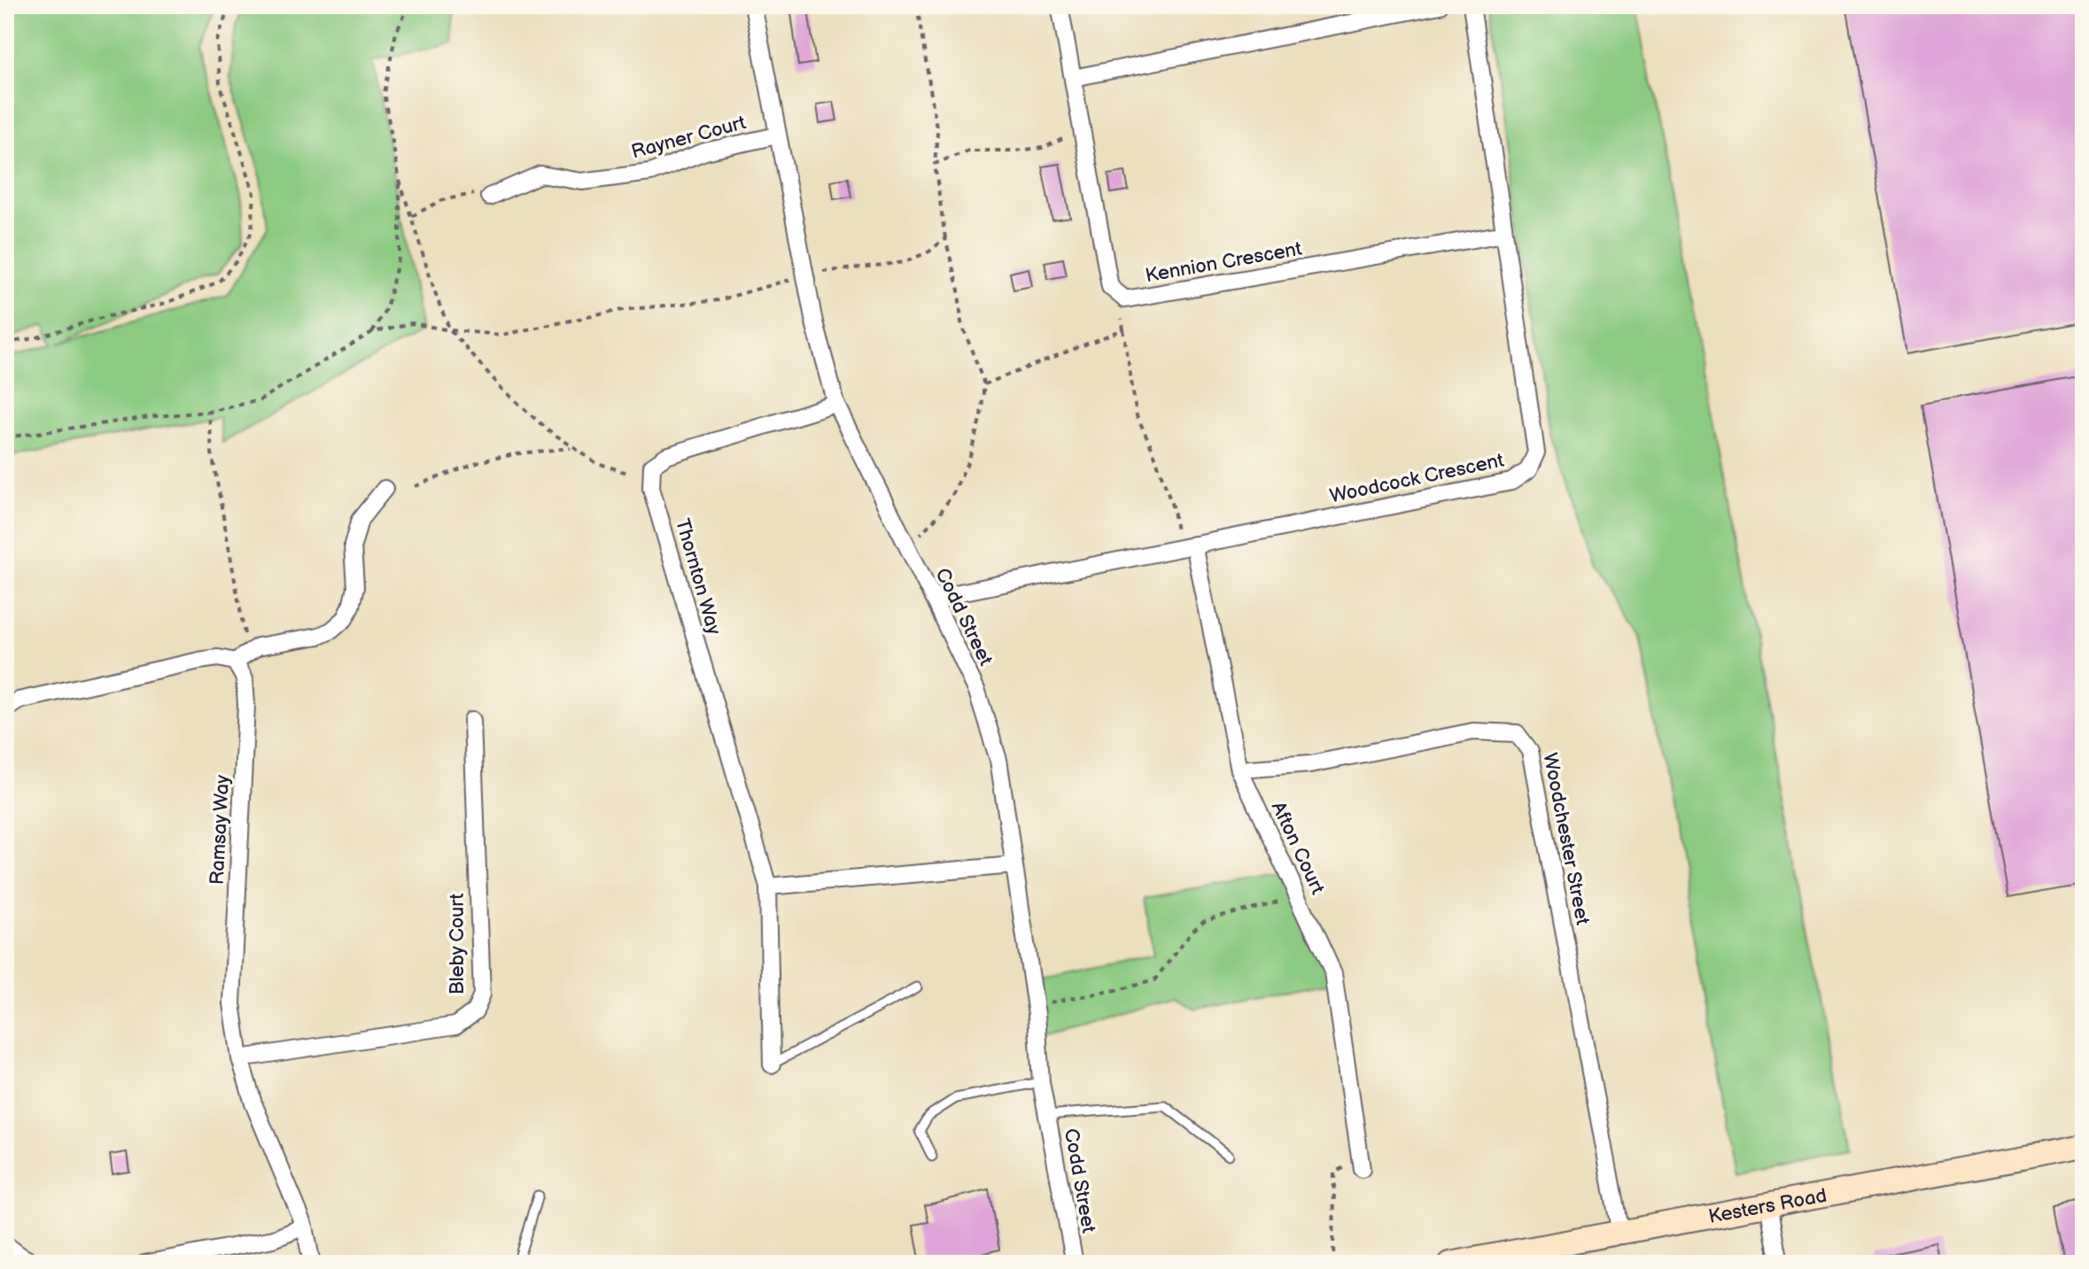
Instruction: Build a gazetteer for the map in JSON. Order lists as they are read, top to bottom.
{
  "streets": {
    "main road": ["Kesters Road"],
    "street": [
      "Rayner Court",
      "Kennion Crescent",
      "Woodcock Crescent",
      "Thornton Way",
      "Codd Street",
      "Ramsay Way",
      "Woodchester Street",
      "Afton Court",
      "Bleby Court"
    ]
  },
  "crossings": [
    ["Rayner Court", "Codd Street"],
    ["Kennion Crescent", "Woodcock Crescent"],
    ["Woodcock Crescent", "Codd Street"],
    ["Woodcock Crescent", "Afton Court"],
    ["Thornton Way", "Codd Street"],
    ["Ramsay Way", "Bleby Court"],
    ["Woodchester Street", "Afton Court"],
    ["Woodchester Street", "Kesters Road"]
  ]
}
